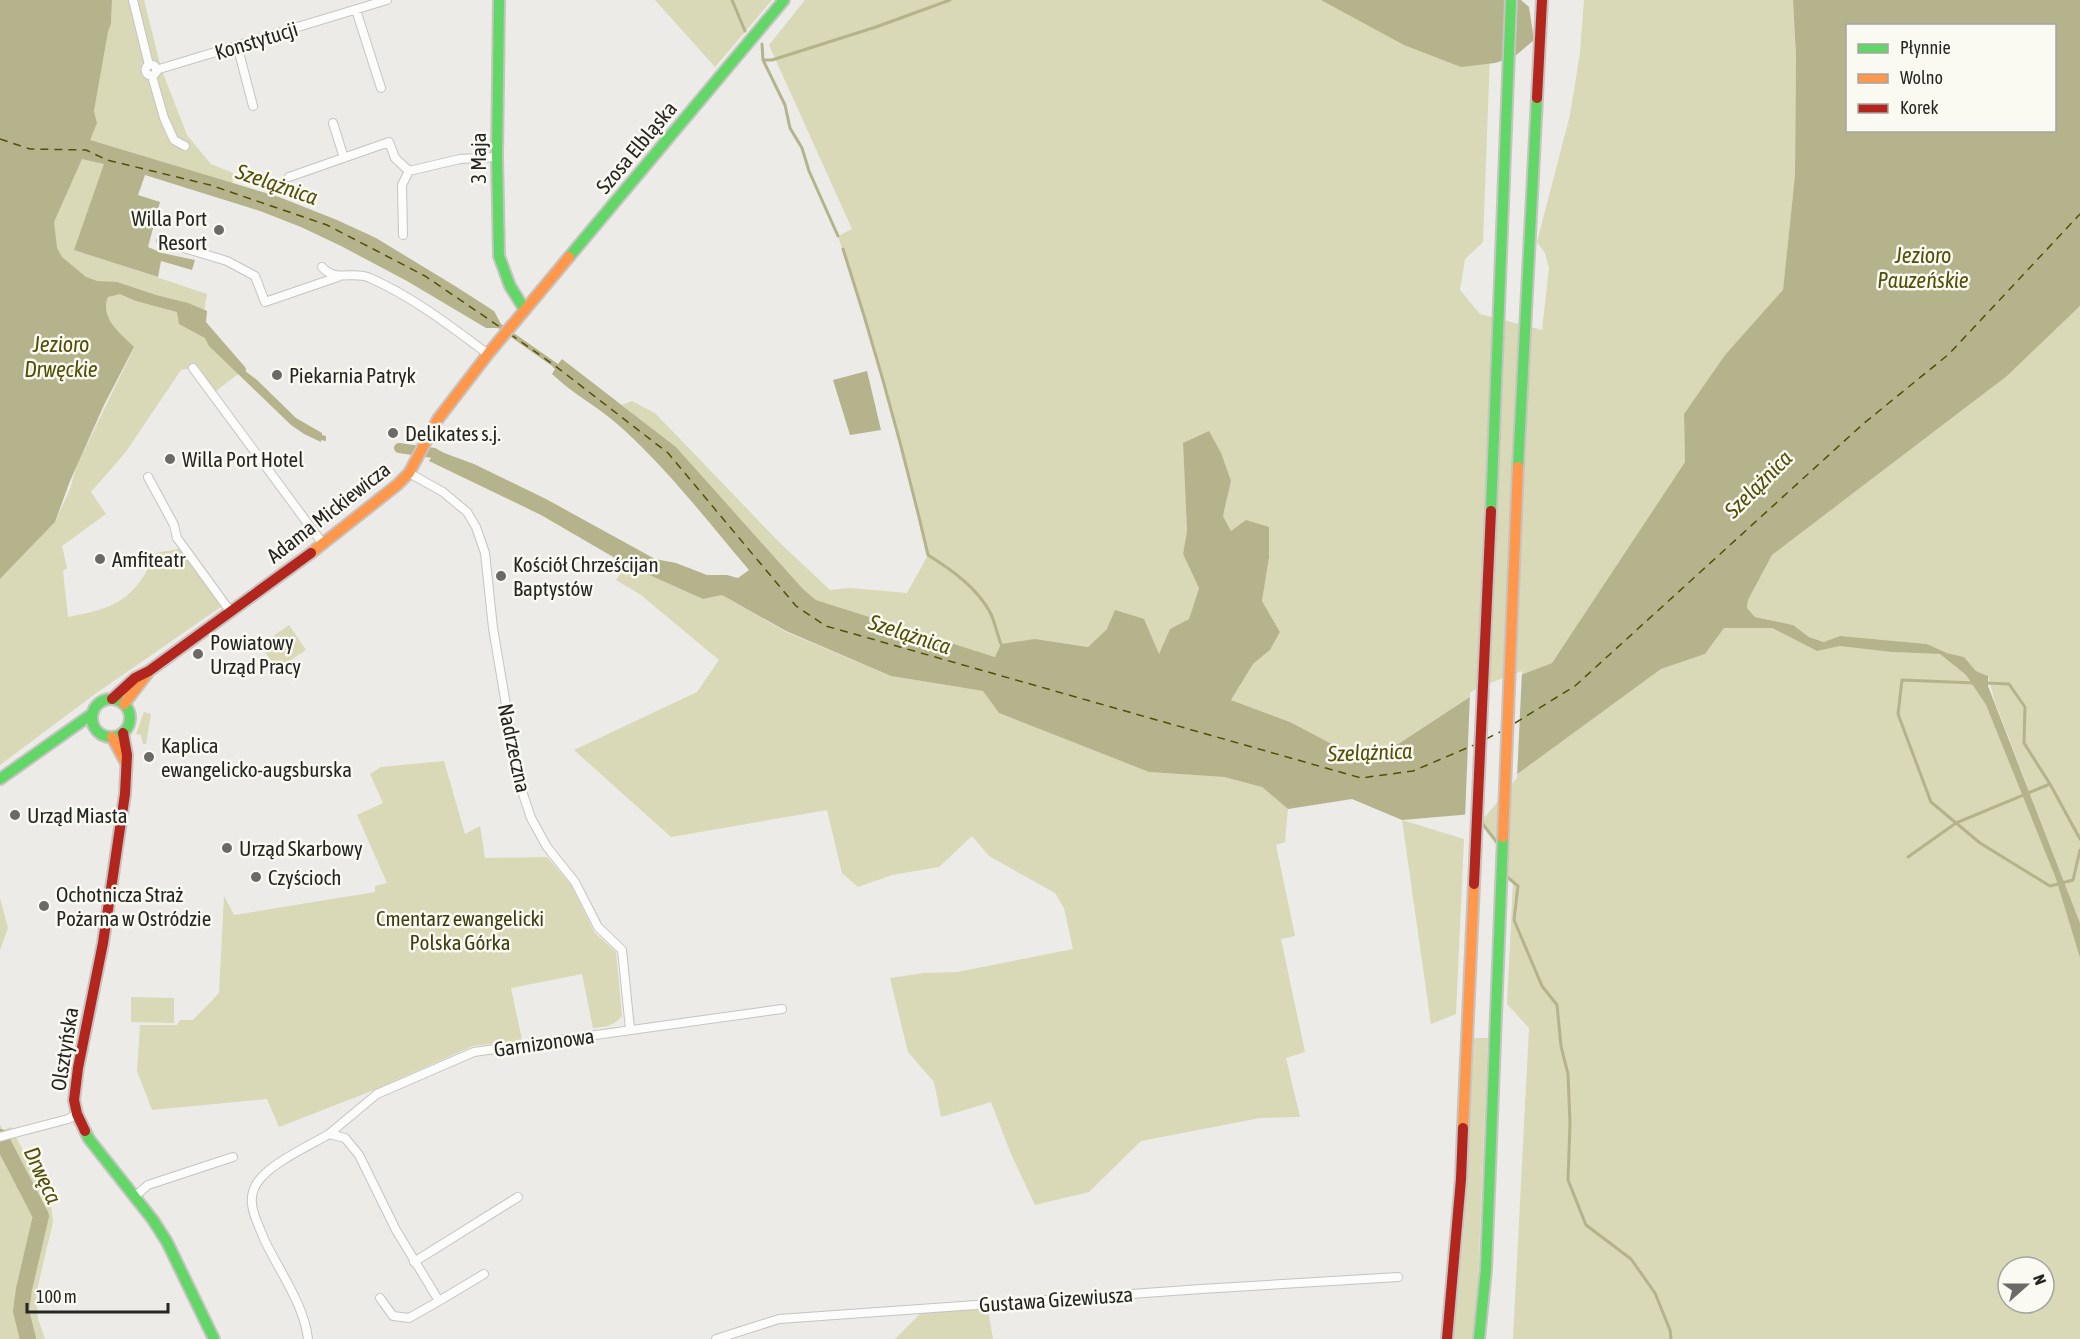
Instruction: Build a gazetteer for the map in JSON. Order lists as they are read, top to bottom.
{
  "streets": {
    "main road": [
      "Szosa Elbląska",
      "3 Maja",
      "Adama Mickiewicza",
      "Olsztyńska"
    ],
    "street": [
      "Konstytucji",
      "Nadrzeczna",
      "Garnizonowa",
      "Gustawa Gizewiusza"
    ]
  },
  "crossings": [
    ["Szosa Elbląska", "3 Maja"],
    ["Szosa Elbląska", "Adama Mickiewicza"],
    ["Adama Mickiewicza", "Nadrzeczna"],
    ["Adama Mickiewicza", "Olsztyńska"],
    ["Nadrzeczna", "Garnizonowa"]
  ],
  "water": [
    "Szelążnica",
    "Jezioro Pauzeńskie",
    "Jezioro Drwęckie",
    "Drwęca"
  ],
  "parks": ["Cmentarz ewangelicki Polska Górka"],
  "places": [
    "Willa Port Resort",
    "Piekarnia Patryk",
    "Delikates s.j.",
    "Willa Port Hotel",
    "Amfiteatr",
    "Kościół Chrześcijan Baptystów",
    "Powiatowy Urząd Pracy",
    "Kaplica ewangelicko-augsburska",
    "Urząd Miasta",
    "Urząd Skarbowy",
    "Czyścioch",
    "Ochotnicza Straż Pożarna w Ostródzie"
  ],
  "legend": ["Płynnie", "Wolno", "Korek"],
  "scale_bar": "100 m",
  "north": "right"
}
